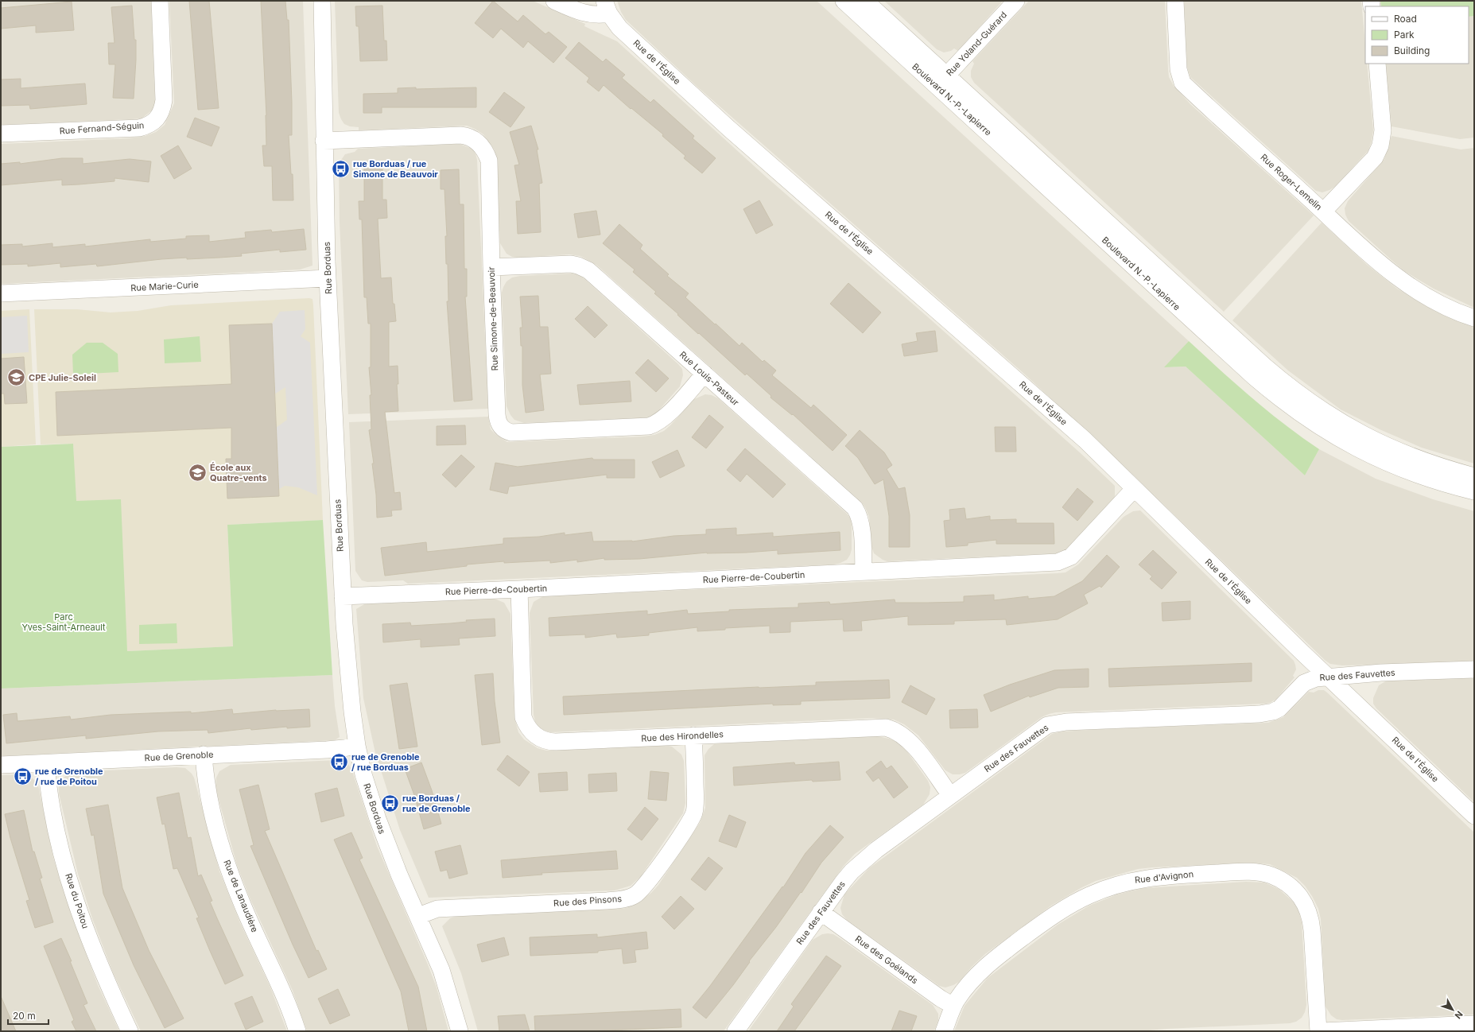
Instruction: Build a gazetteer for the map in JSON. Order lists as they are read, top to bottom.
{
  "streets": {
    "street": [
      "Rue Yoland-Guérard",
      "Rue de l'Église",
      "Boulevard N.-P.-Lapierre",
      "Rue Fernand-Séguin",
      "Rue Roger-Lemelin",
      "Rue Borduas",
      "Rue Marie-Curie",
      "Rue Simone-de-Beauvoir",
      "Rue Louis-Pasteur",
      "Rue Pierre-de-Coubertin",
      "Rue des Fauvettes",
      "Rue des Hirondelles",
      "Rue de Grenoble",
      "Rue d'Avignon",
      "Rue de Lanaudière",
      "Rue du Poitou",
      "Rue des Pinsons",
      "Rue des Goélands"
    ]
  },
  "crossings": [
    ["Rue Yoland-Guérard", "Boulevard N.-P.-Lapierre"],
    ["Rue de l'Église", "Rue Pierre-de-Coubertin"],
    ["Rue de l'Église", "Rue des Fauvettes"],
    ["Rue Borduas", "Rue Marie-Curie"],
    ["Rue Borduas", "Rue Simone-de-Beauvoir"],
    ["Rue Borduas", "Rue Pierre-de-Coubertin"],
    ["Rue Borduas", "Rue de Grenoble"],
    ["Rue Borduas", "Rue des Pinsons"],
    ["Rue Simone-de-Beauvoir", "Rue Louis-Pasteur"],
    ["Rue Louis-Pasteur", "Rue Pierre-de-Coubertin"],
    ["Rue Pierre-de-Coubertin", "Rue des Hirondelles"],
    ["Rue des Fauvettes", "Rue des Hirondelles"],
    ["Rue des Fauvettes", "Rue des Goélands"],
    ["Rue des Hirondelles", "Rue des Pinsons"],
    ["Rue de Grenoble", "Rue de Lanaudière"],
    ["Rue de Grenoble", "Rue du Poitou"],
    ["Rue d'Avignon", "Rue des Goélands"]
  ],
  "parks": ["Parc Yves-Saint-Arneault"],
  "places": {
    "bus stop": [
      "rue Borduas / rue Simone de Beauvoir",
      "rue de Grenoble / rue Borduas",
      "rue de Grenoble / rue de Poitou",
      "rue Borduas / rue de Grenoble"
    ],
    "school or university": ["CPE Julie-Soleil", "École aux Quatre-vents"]
  },
  "legend": ["Road", "Park", "Building"],
  "scale_bar": "20 m",
  "north": "bottom right"
}
